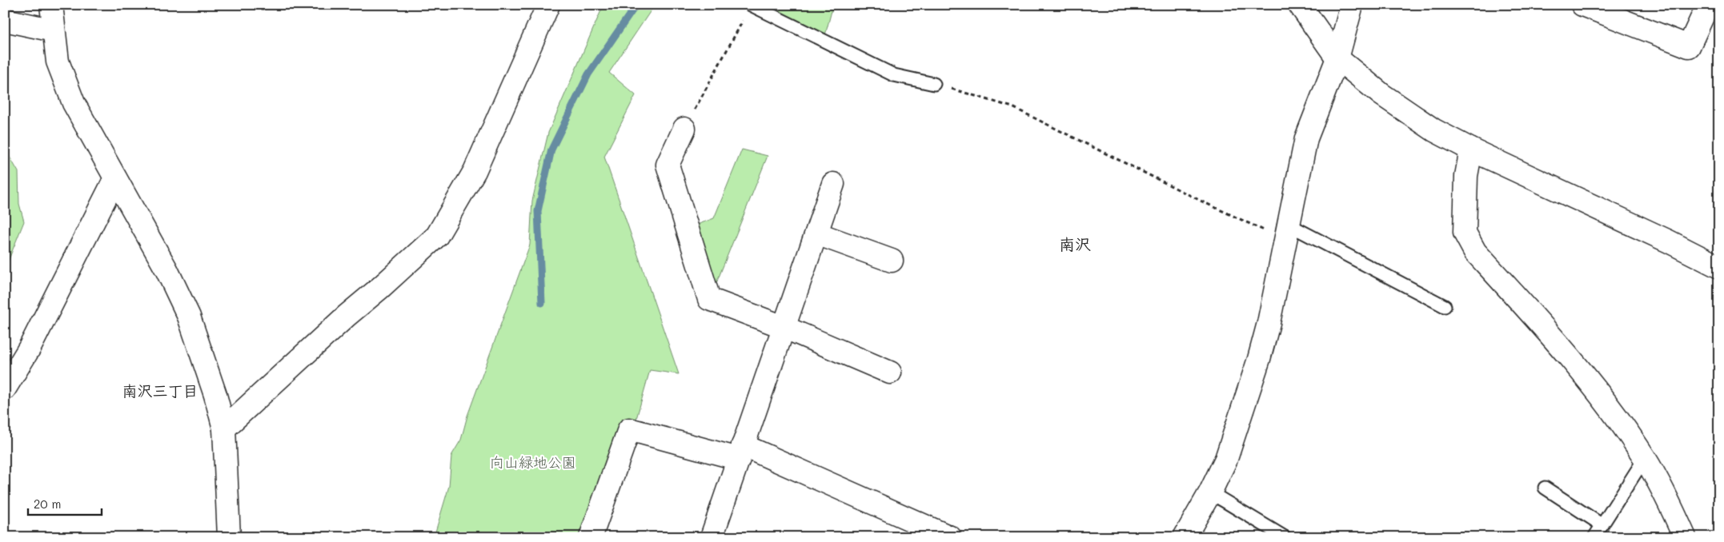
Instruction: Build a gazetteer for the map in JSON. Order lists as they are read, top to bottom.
{
  "districts": ["南沢", "南沢三丁目"],
  "parks": ["向山緑地公園"],
  "scale_bar": "20 m"
}
